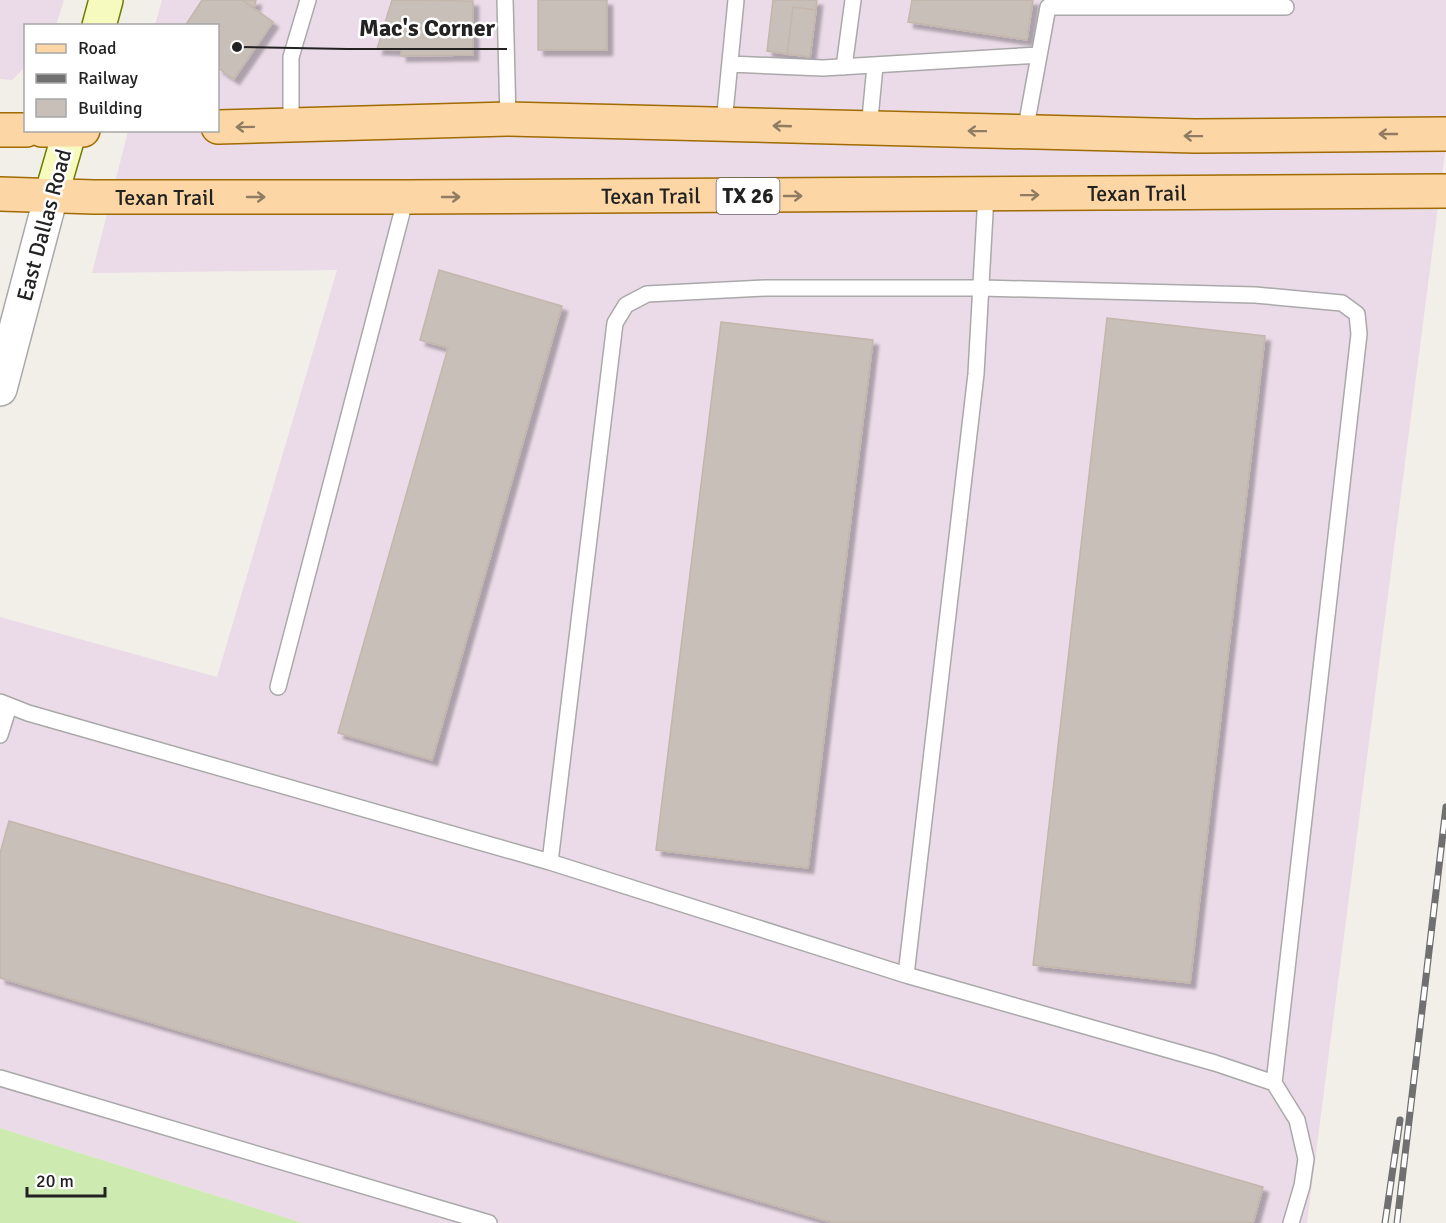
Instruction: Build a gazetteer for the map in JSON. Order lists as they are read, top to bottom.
{
  "streets": {
    "main road": ["Texan Trail", "TX 26", "East Dallas Road"]
  },
  "crossings": [
    ["Texan Trail", "East Dallas Road"]
  ],
  "places": ["Mac's Corner"],
  "legend": ["Road", "Railway", "Building"],
  "scale_bar": "20 m"
}
